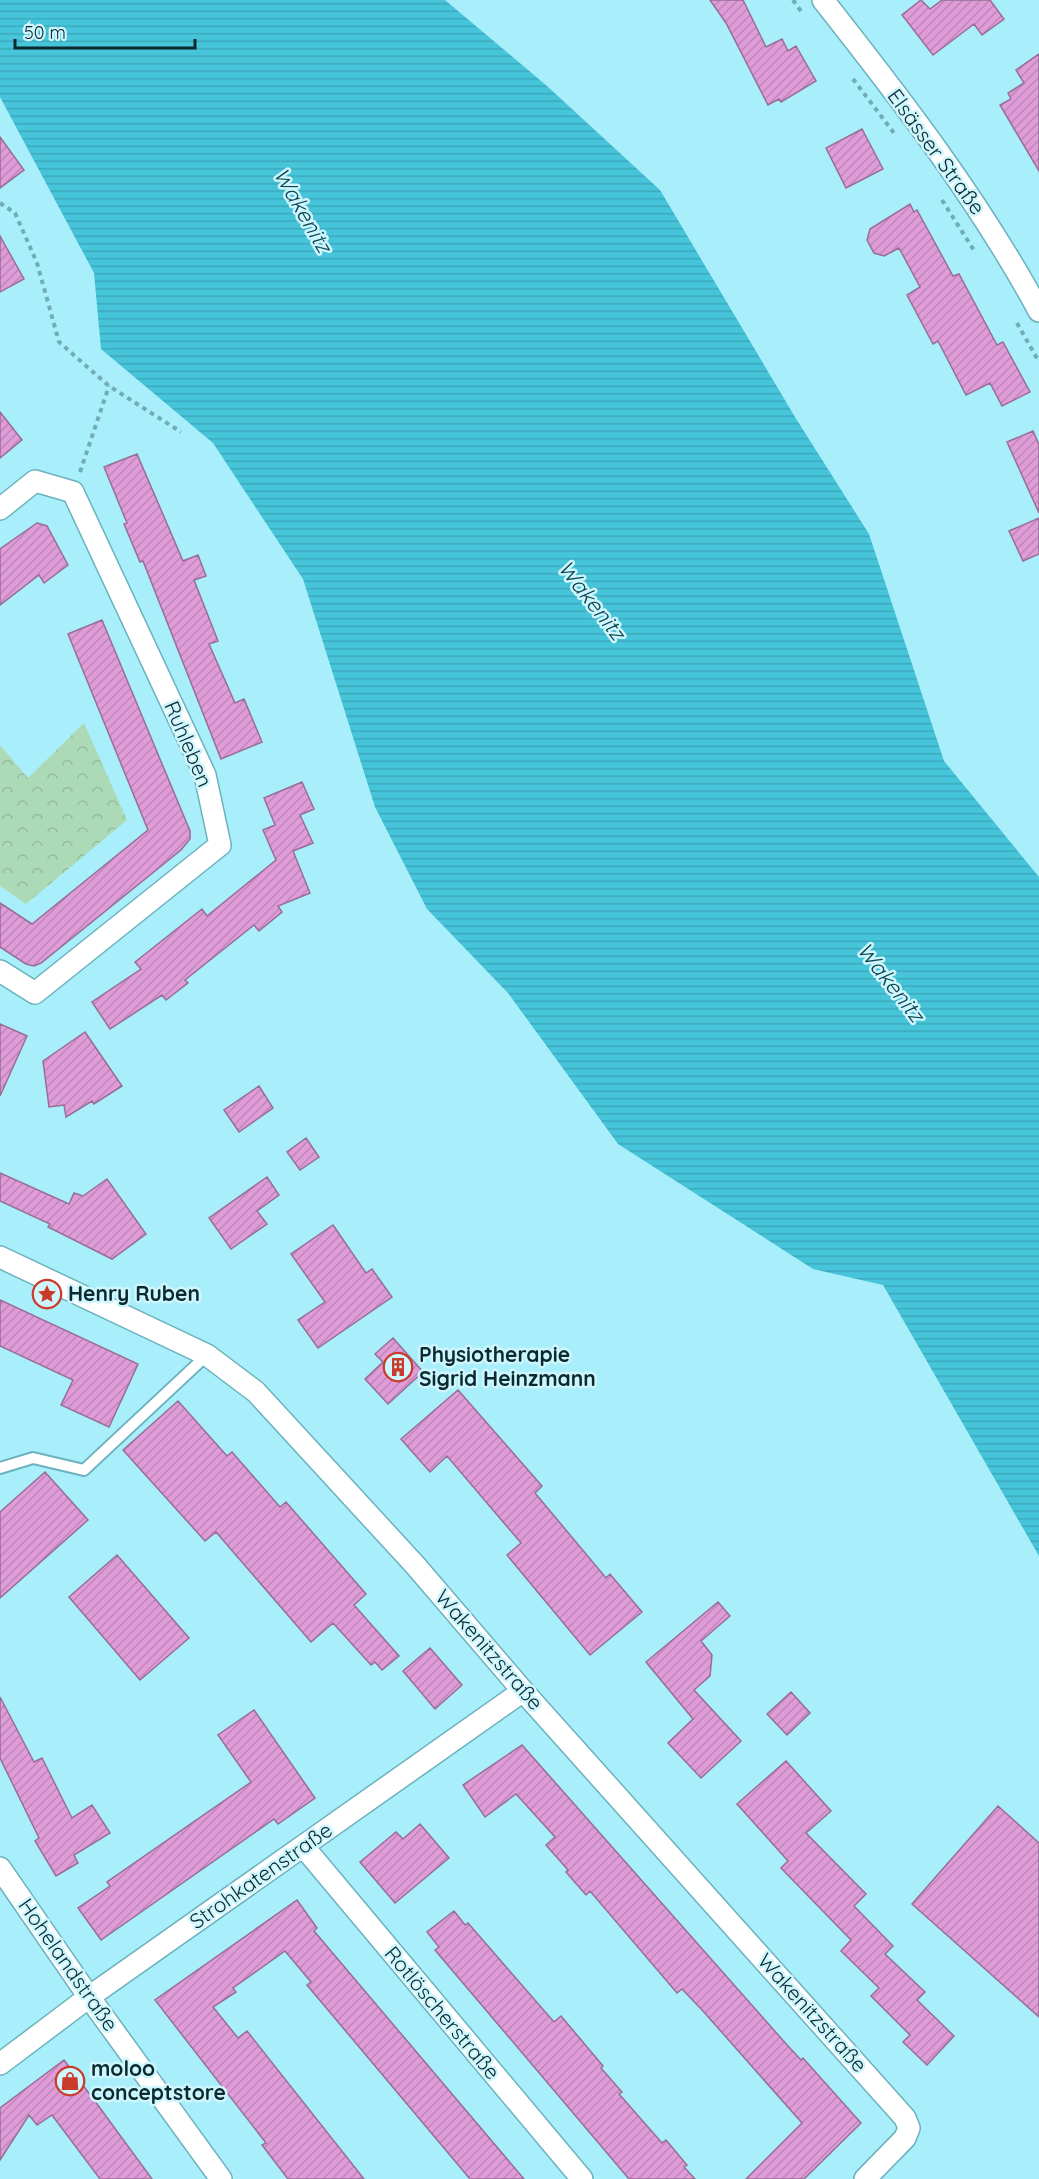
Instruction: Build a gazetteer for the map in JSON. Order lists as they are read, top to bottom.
{
  "streets": {
    "street": [
      "Elsässer Straße",
      "Ruhleben",
      "Wakenitzstraße",
      "Strohkatenstraße",
      "Hohelandstraße",
      "Rotlöscherstraße"
    ]
  },
  "crossings": [
    ["Wakenitzstraße", "Strohkatenstraße"],
    ["Strohkatenstraße", "Hohelandstraße"],
    ["Strohkatenstraße", "Rotlöscherstraße"]
  ],
  "water": ["Wakenitz"],
  "places": {
    "place": ["Henry Ruben"],
    "building": ["Physiotherapie Sigrid Heinzmann"],
    "shop": ["moloo conceptstore"]
  },
  "scale_bar": "50 m"
}
